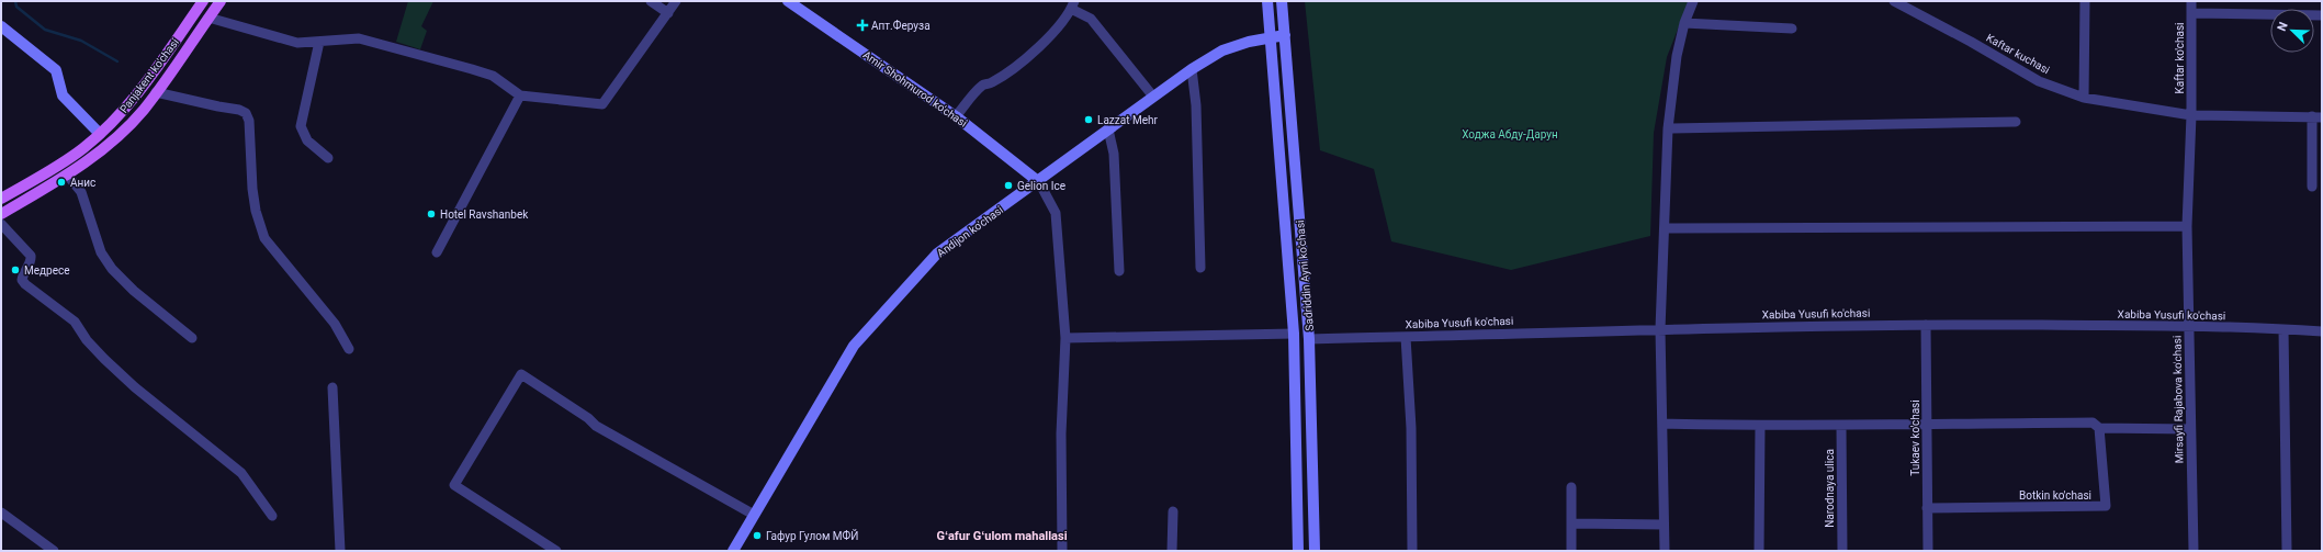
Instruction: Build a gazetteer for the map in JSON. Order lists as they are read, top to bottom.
{
  "streets": {
    "main road": ["Panjakent ko'chasi"],
    "street": [
      "Kaftar kuchasi",
      "Kaftar ko'chasi",
      "Amir Shohmurod ko'chasi",
      "Andijon ko'chasi",
      "Sadriddin Ayni ko'chasi",
      "Xabiba Yusufi ko'chasi",
      "Mirsayfi Rajabova ko'chasi",
      "Tukaev ko'chasi",
      "Narodnaya ulica",
      "Botkin ko'chasi"
    ]
  },
  "crossings": [
    ["Kaftar kuchasi", "Kaftar ko'chasi"],
    ["Kaftar kuchasi", "Mirsayfi Rajabova ko'chasi"],
    ["Kaftar ko'chasi", "Mirsayfi Rajabova ko'chasi"],
    ["Amir Shohmurod ko'chasi", "Andijon ko'chasi"],
    ["Andijon ko'chasi", "Sadriddin Ayni ko'chasi"],
    ["Sadriddin Ayni ko'chasi", "Xabiba Yusufi ko'chasi"],
    ["Xabiba Yusufi ko'chasi", "Mirsayfi Rajabova ko'chasi"],
    ["Xabiba Yusufi ko'chasi", "Tukaev ko'chasi"],
    ["Tukaev ko'chasi", "Botkin ko'chasi"]
  ],
  "districts": ["Gʻafur Gʻulom mahallasi"],
  "parks": ["Ходжа Абду-Дарун"],
  "places": {
    "health": ["Апт.Феруза"],
    "other": [
      "Lazzat Mehr",
      "Анис",
      "Gelion Ice",
      "Hotel Ravshanbek",
      "Медресе",
      "Гафур Гулом МФЙ"
    ]
  },
  "north": "top left"
}
